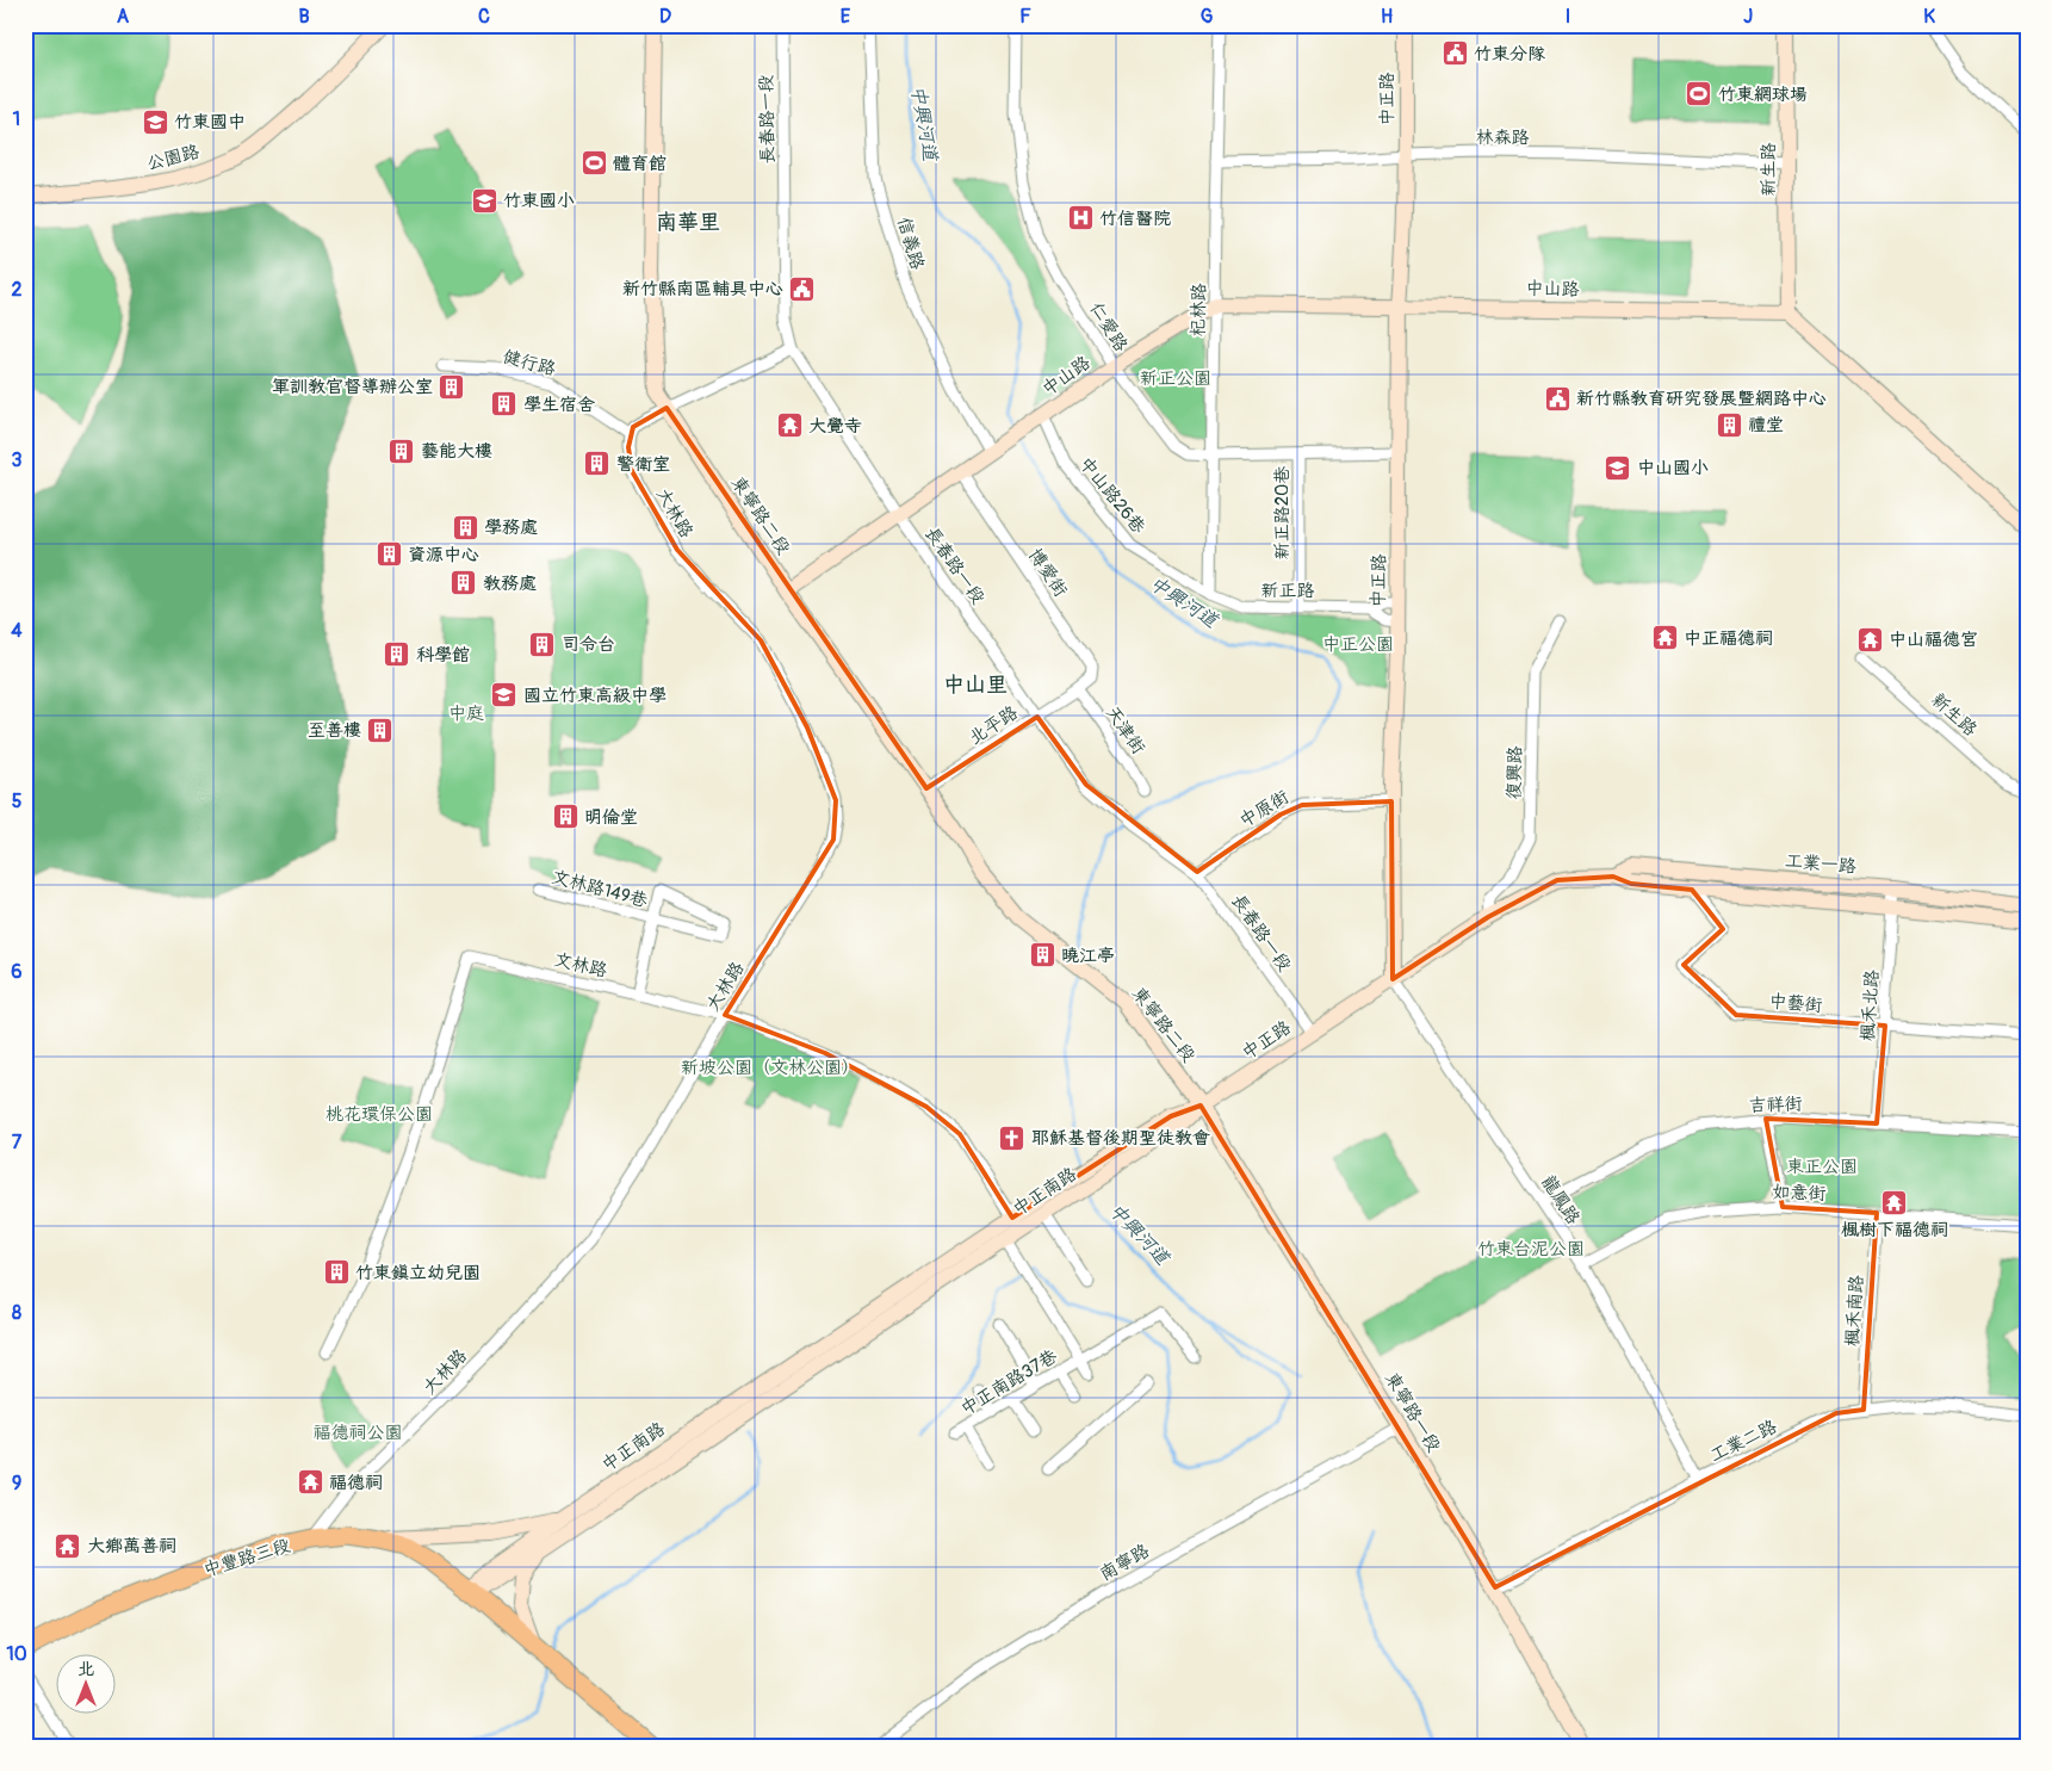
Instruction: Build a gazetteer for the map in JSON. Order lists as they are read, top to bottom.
{
  "streets": {
    "main road": ["中豐路三段"],
    "street": [
      "中正路",
      "長春路一段",
      "林森路",
      "公園路",
      "新生路",
      "信義路",
      "中山路",
      "杞林路",
      "仁愛路",
      "健行路",
      "中山路26巷",
      "大林路",
      "新正路20巷",
      "東寧路二段",
      "博愛街",
      "新正路",
      "北平路",
      "天津街",
      "復興路",
      "中原街",
      "工業一路",
      "文林路149巷",
      "文林路",
      "中藝街",
      "楓禾北路",
      "吉祥街",
      "中正南路",
      "如意街",
      "龍鳳路",
      "楓禾南路",
      "中正南路37巷",
      "東寧路一段",
      "工業二路",
      "南寧路"
    ]
  },
  "crossings": [
    ["中正路", "長春路一段"],
    ["中正路", "林森路"],
    ["中正路", "中山路"],
    ["中正路", "仁愛路"],
    ["中正路", "東寧路二段"],
    ["中正路", "新正路"],
    ["中正路", "中原街"],
    ["中正路", "工業一路"],
    ["中正路", "中正南路"],
    ["中正路", "龍鳳路"],
    ["中正路", "東寧路一段"],
    ["長春路一段", "北平路"],
    ["長春路一段", "中原街"],
    ["林森路", "新生路"],
    ["林森路", "杞林路"],
    ["新生路", "中山路"],
    ["信義路", "中山路"],
    ["中山路", "杞林路"],
    ["中山路", "仁愛路"],
    ["中山路", "中山路26巷"],
    ["杞林路", "仁愛路"],
    ["杞林路", "中山路26巷"],
    ["杞林路", "新正路"],
    ["仁愛路", "新正路20巷"],
    ["健行路", "大林路"],
    ["中山路26巷", "新正路"],
    ["大林路", "文林路"],
    ["大林路", "中豐路三段"],
    ["新正路20巷", "新正路"],
    ["東寧路二段", "北平路"],
    ["東寧路二段", "中正南路"],
    ["東寧路二段", "東寧路一段"],
    ["博愛街", "北平路"],
    ["博愛街", "天津街"],
    ["北平路", "天津街"],
    ["復興路", "工業一路"],
    ["工業一路", "中藝街"],
    ["工業一路", "楓禾北路"],
    ["工業一路", "龍鳳路"],
    ["文林路149巷", "文林路"],
    ["文林路", "中正南路"],
    ["中藝街", "楓禾北路"],
    ["楓禾北路", "吉祥街"],
    ["吉祥街", "龍鳳路"],
    ["中正南路", "中正南路37巷"],
    ["中正南路", "東寧路一段"],
    ["中正南路", "中豐路三段"],
    ["如意街", "龍鳳路"],
    ["如意街", "楓禾南路"],
    ["龍鳳路", "工業二路"],
    ["楓禾南路", "工業二路"],
    ["東寧路一段", "工業二路"],
    ["東寧路一段", "南寧路"]
  ],
  "districts": ["南華里", "中山里"],
  "water": ["中興河道"],
  "parks": [
    "新正公園",
    "中正公園",
    "中庭",
    "新坡公園（文林公園）",
    "桃花環保公園",
    "東正公園",
    "竹東台泥公園",
    "福德祠公園"
  ],
  "places": {
    "public building": ["竹東分隊", "新竹縣南區輔具中心", "新竹縣教育研究發展暨網路中心"],
    "sports": ["竹東網球場", "體育館"],
    "school or university": [
      "竹東國中",
      "竹東國小",
      "中山國小",
      "國立竹東高級中學"
    ],
    "hospital": ["竹信醫院"],
    "building": [
      "軍訓教官督導辦公室",
      "學生宿舍",
      "禮堂",
      "藝能大樓",
      "警衛室",
      "學務處",
      "資源中心",
      "教務處",
      "司令台",
      "科學館",
      "至善樓",
      "明倫堂",
      "曉江亭",
      "竹東鎮立幼兒園"
    ],
    "temple": [
      "大覺寺",
      "中正福德祠",
      "中山福德宮",
      "楓樹下福德祠",
      "福德祠",
      "大鄉萬善祠"
    ],
    "church": ["耶穌基督後期聖徒教會"]
  },
  "north": "top",
  "grid": {
    "columns": [
      "A",
      "B",
      "C",
      "D",
      "E",
      "F",
      "G",
      "H",
      "I",
      "J",
      "K"
    ],
    "rows": [
      "1",
      "2",
      "3",
      "4",
      "5",
      "6",
      "7",
      "8",
      "9",
      "10"
    ]
  }
}
